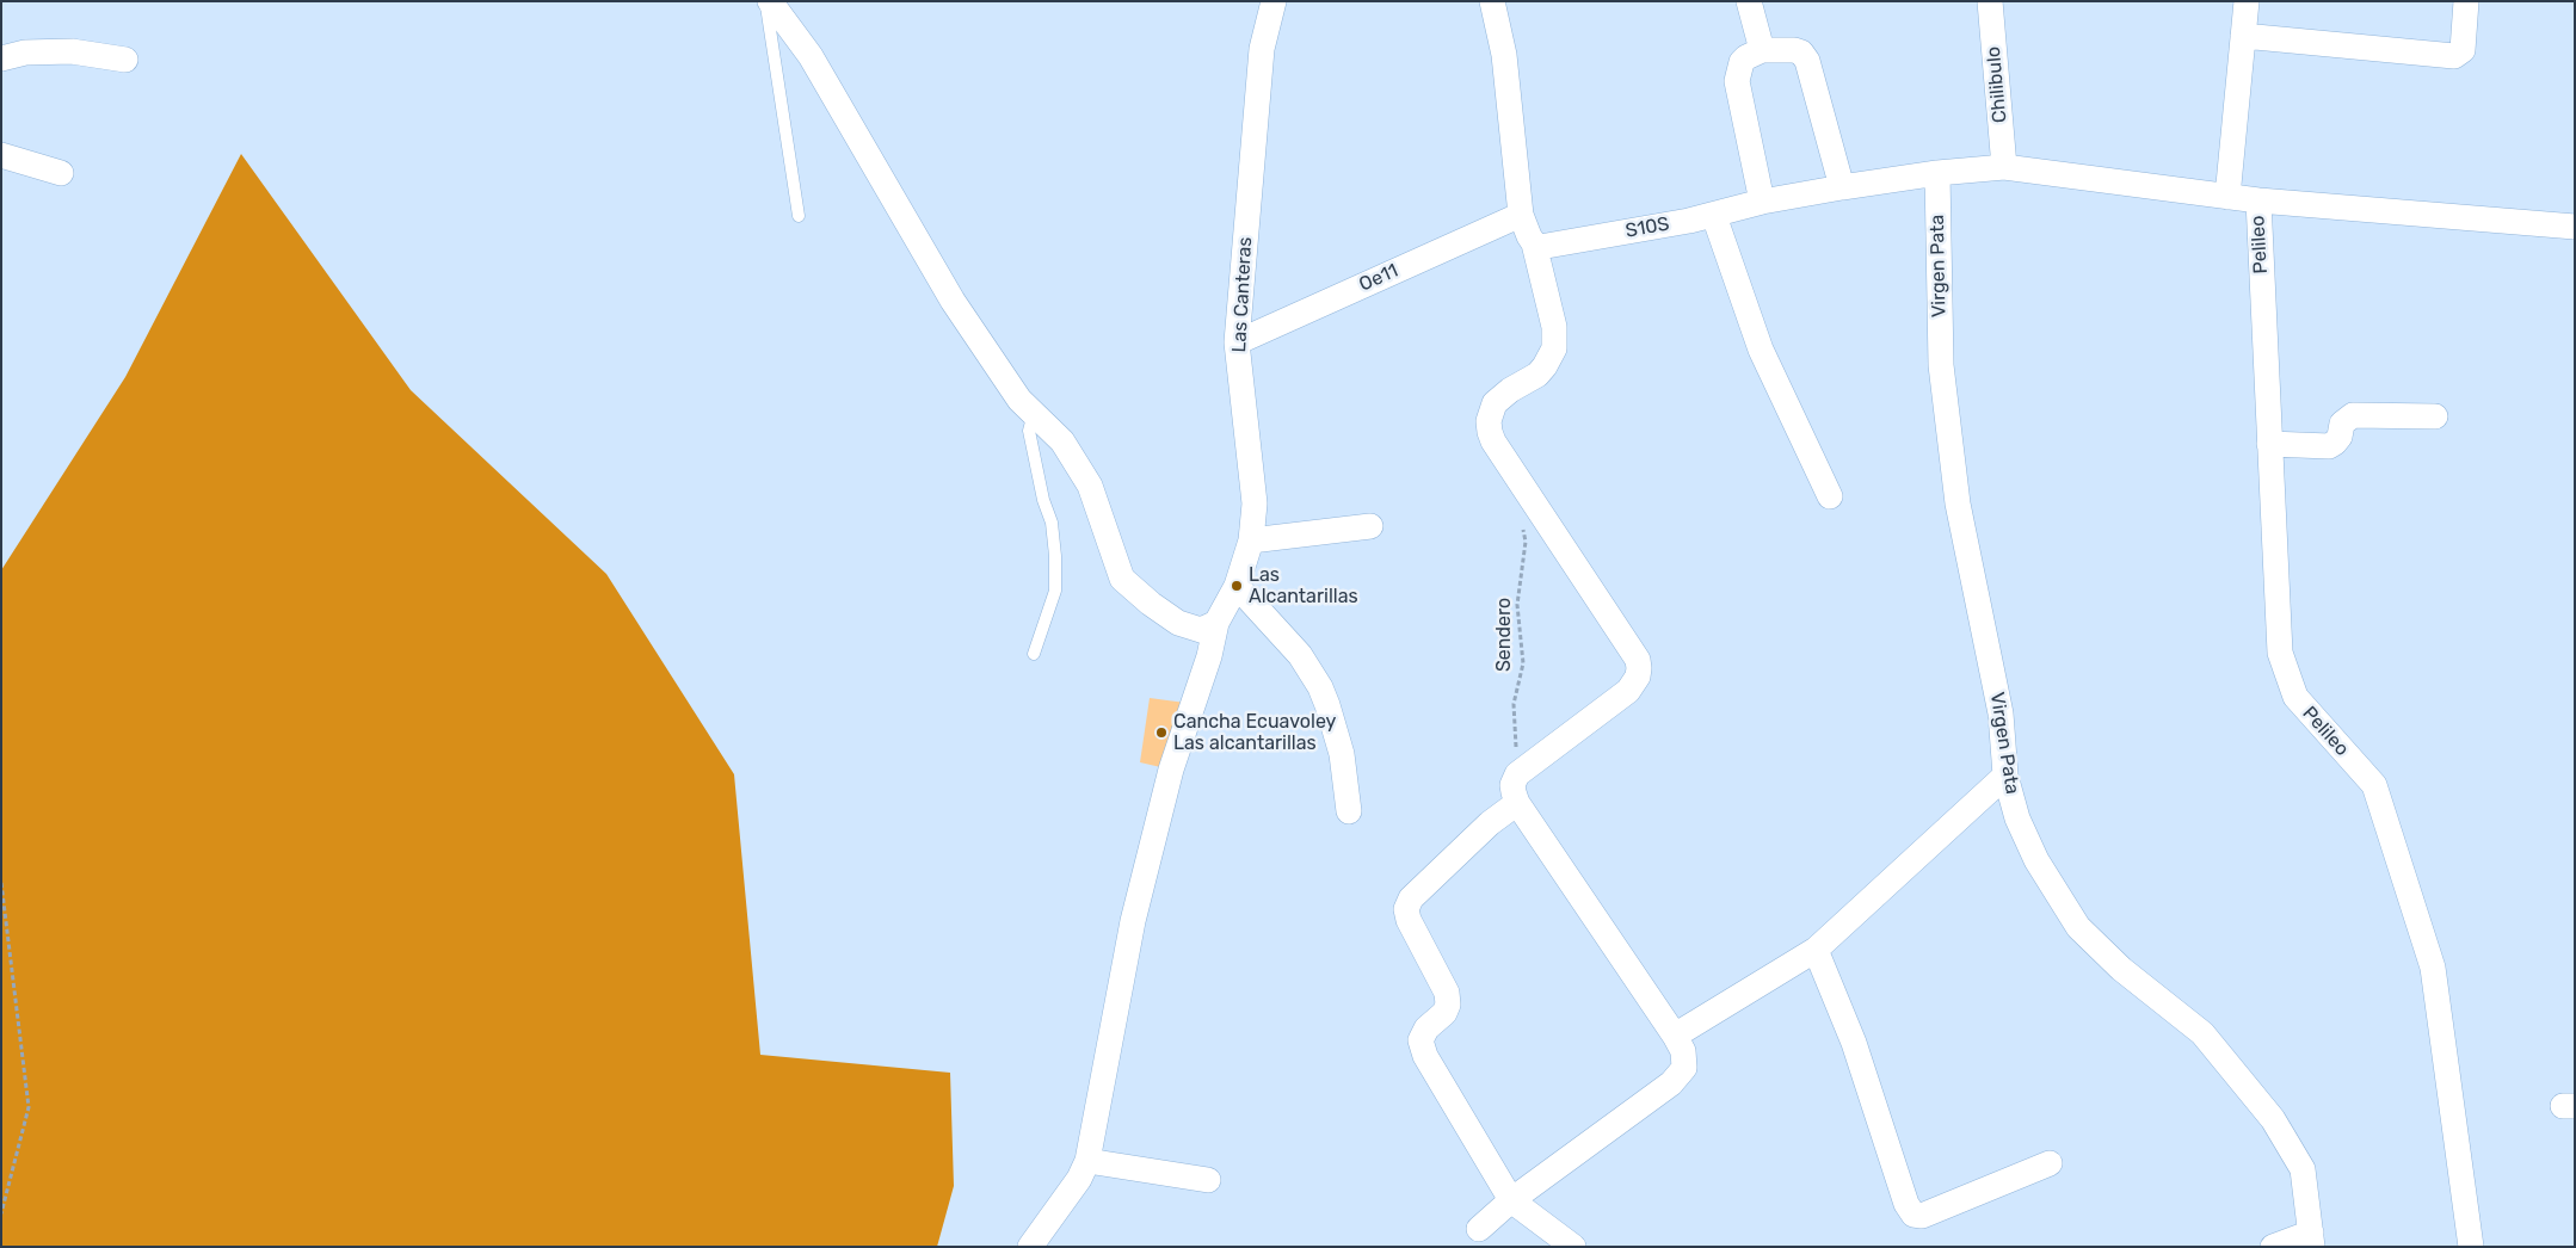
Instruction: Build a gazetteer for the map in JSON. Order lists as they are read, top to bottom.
{
  "streets": {
    "street": [
      "Chilibulo",
      "S10S",
      "Pelileo",
      "Virgen Pata",
      "Oe11",
      "Las Canteras"
    ],
    "path": ["Sendero"]
  },
  "crossings": [
    ["Chilibulo", "S10S"],
    ["S10S", "Pelileo"],
    ["S10S", "Virgen Pata"],
    ["Oe11", "Las Canteras"]
  ],
  "places": ["Las Alcantarillas", "Cancha Ecuavoley Las alcantarillas"]
}
